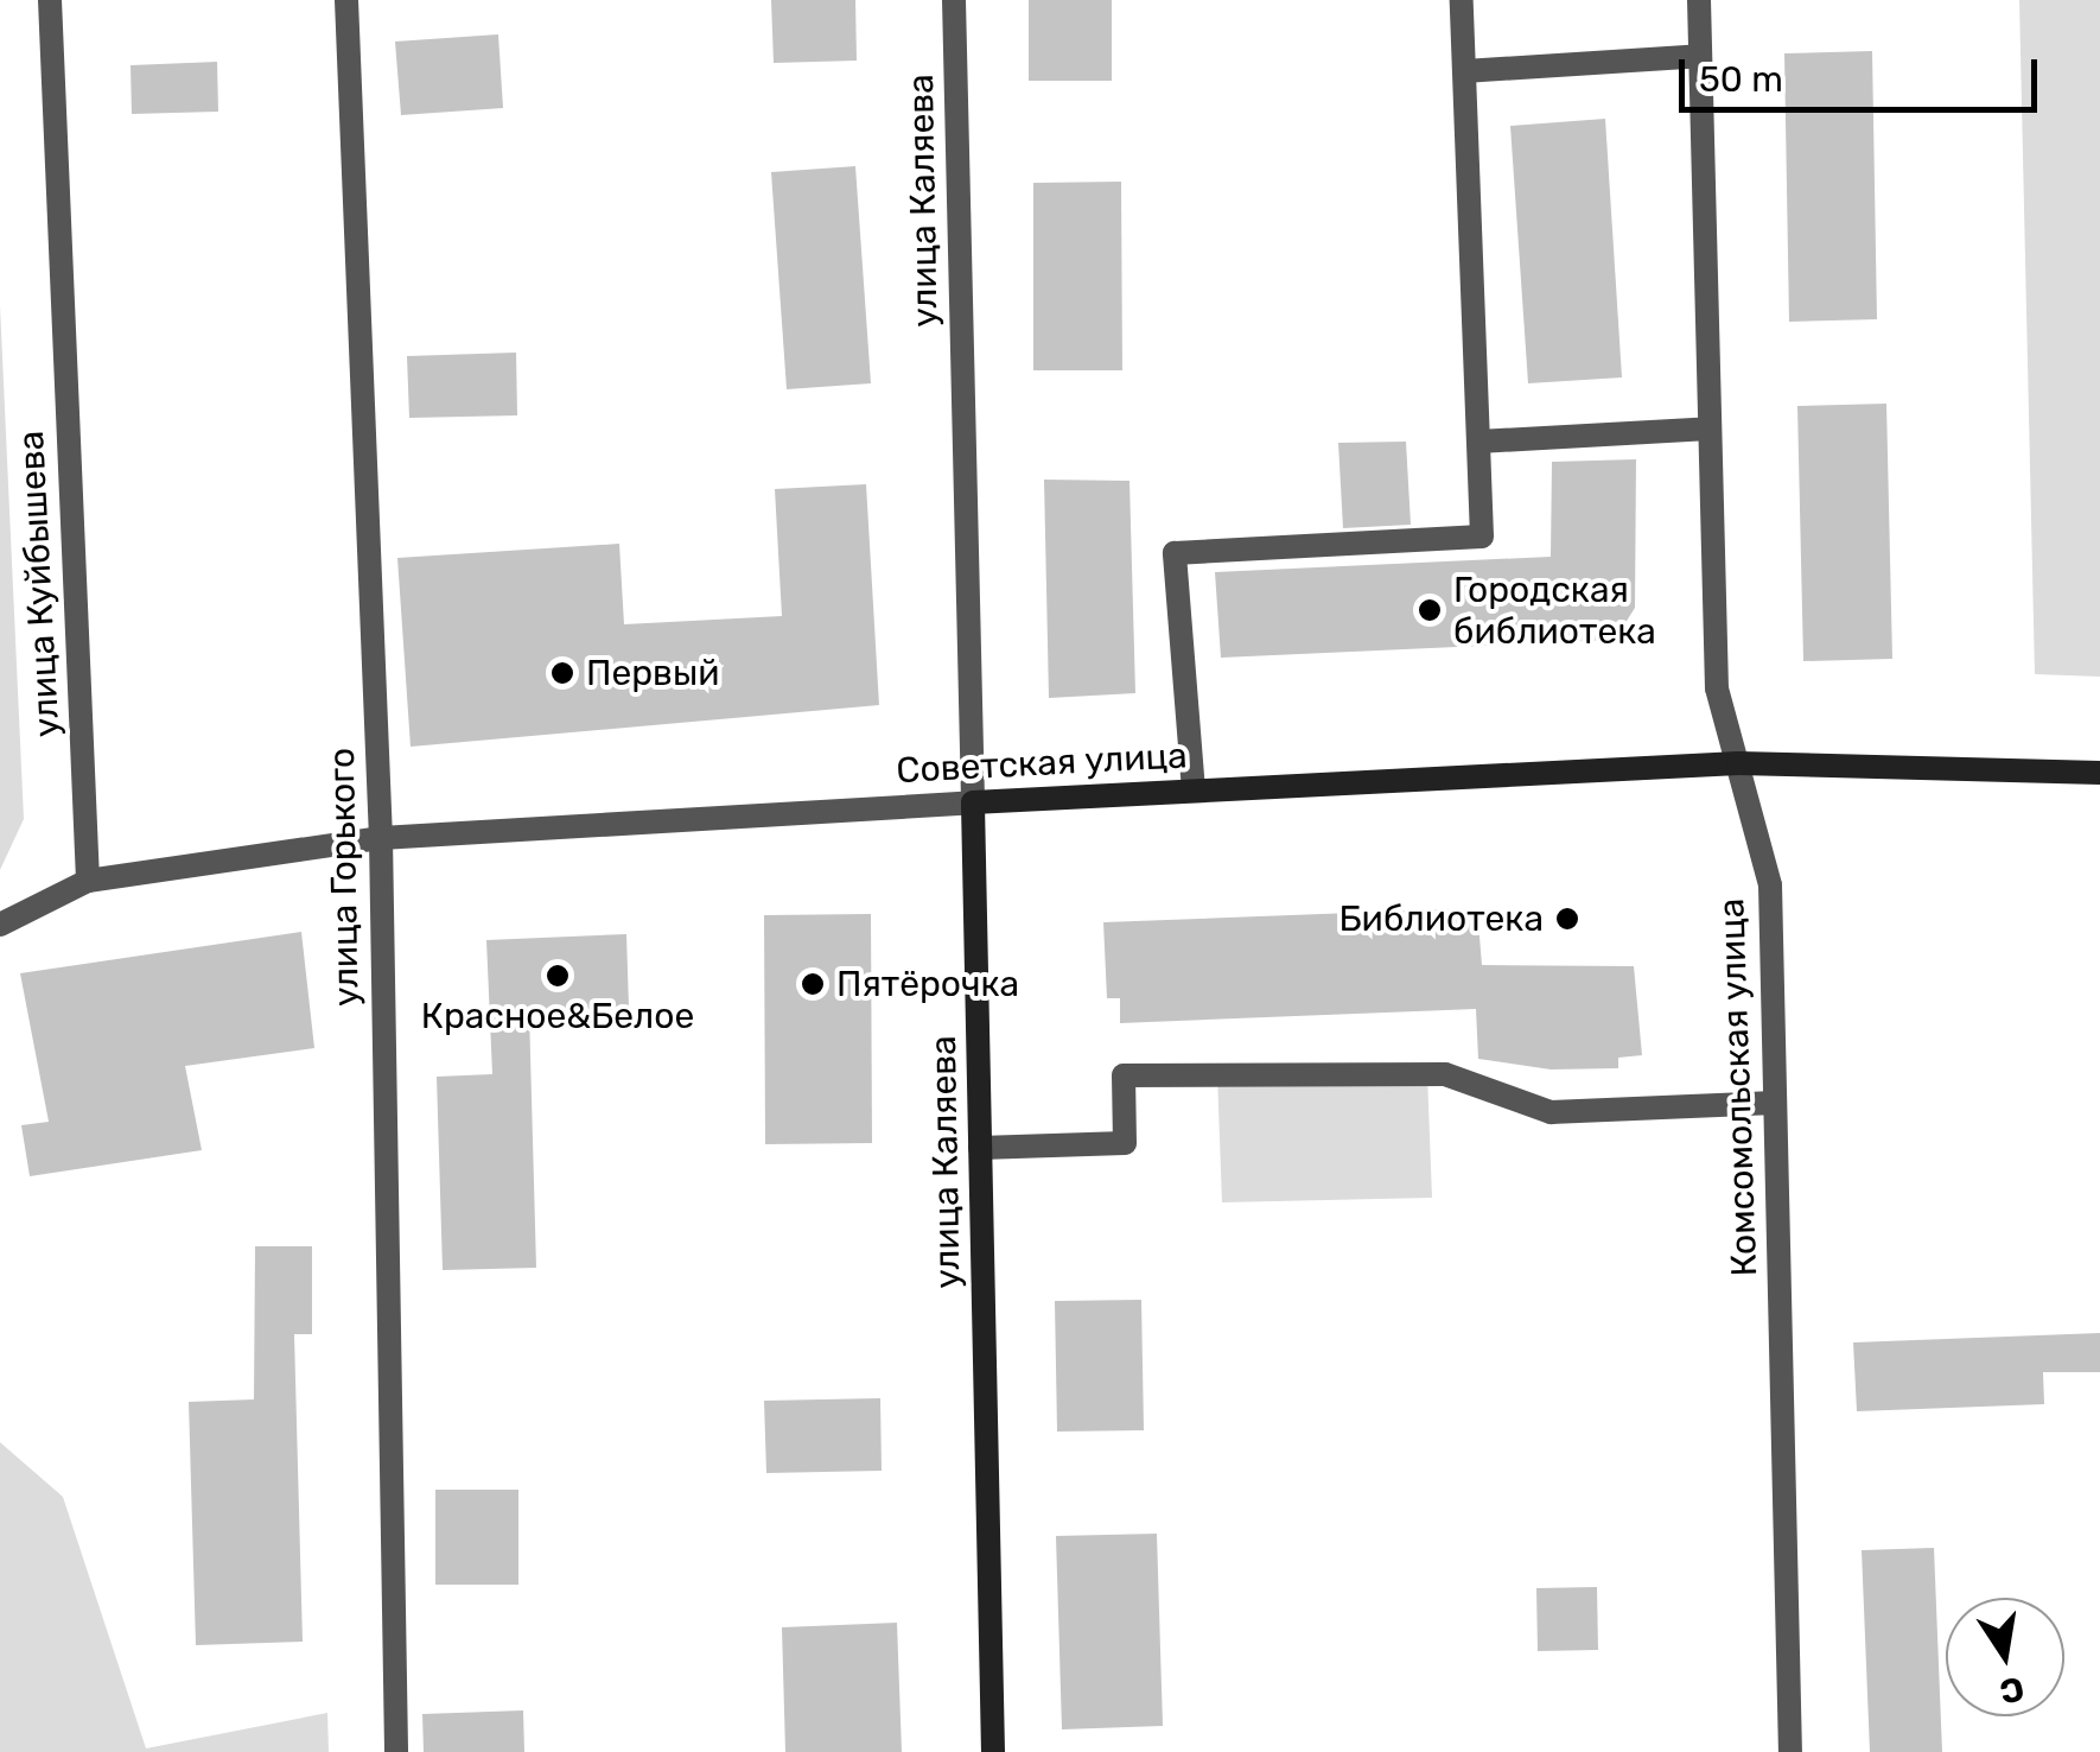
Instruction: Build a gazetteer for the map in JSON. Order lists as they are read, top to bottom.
{
  "streets": {
    "main road": ["улица Каляева", "Советская улица"],
    "street": ["улица Куйбышева", "улица Горького", "Комсомольская улица"]
  },
  "crossings": [
    ["улица Каляева", "Советская улица"],
    ["улица Куйбышева", "Советская улица"],
    ["Советская улица", "улица Горького"],
    ["Советская улица", "Комсомольская улица"]
  ],
  "places": [
    "Городская библиотека",
    "Первый",
    "Библиотека",
    "Красное&Белое",
    "Пятёрочка"
  ],
  "scale_bar": "50 m",
  "north": "bottom"
}
